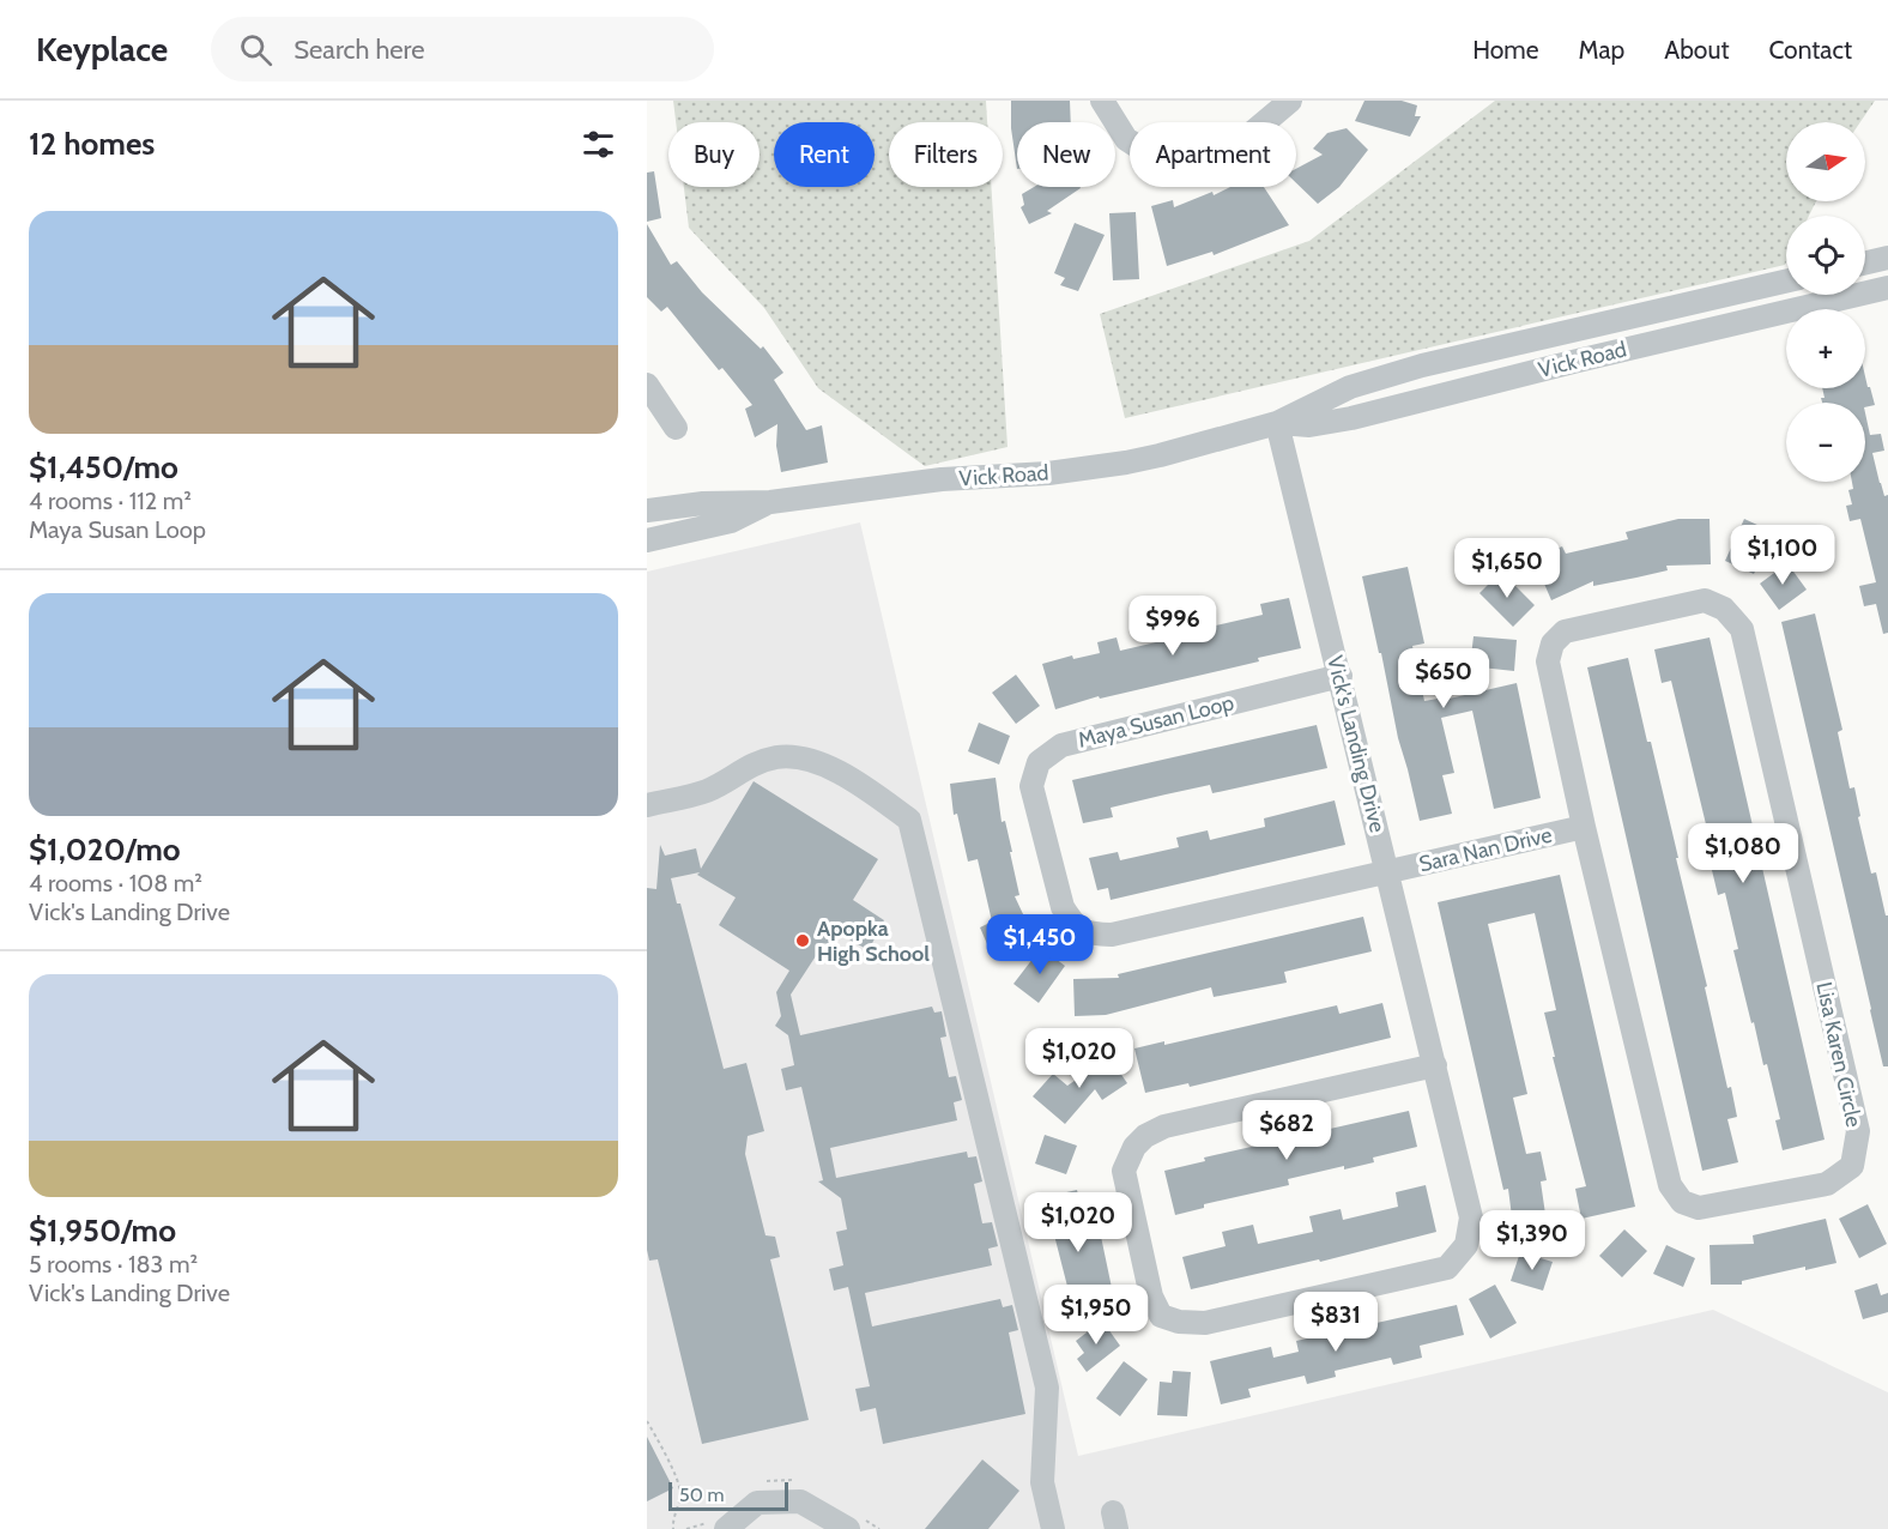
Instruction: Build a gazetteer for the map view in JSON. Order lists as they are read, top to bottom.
{
  "streets": {
    "street": [
      "Vick Road",
      "Maya Susan Loop",
      "Vick's Landing Drive",
      "Sara Nan Drive",
      "Lisa Karen Circle"
    ]
  },
  "crossings": [
    ["Vick Road", "Vick's Landing Drive"],
    ["Maya Susan Loop", "Vick's Landing Drive"],
    ["Maya Susan Loop", "Sara Nan Drive"],
    ["Vick's Landing Drive", "Sara Nan Drive"],
    ["Sara Nan Drive", "Lisa Karen Circle"]
  ],
  "places": ["Apopka High School"],
  "scale_bar": "50 m",
  "north": "right",
  "page": {
    "header": "Keyplace",
    "search": "Search here",
    "nav": [
      "Home",
      "Map",
      "About",
      "Contact"
    ],
    "heading": "12 homes",
    "map_buttons": ["+", "−"],
    "chip": [
      "Buy",
      "Rent",
      "Filters",
      "New",
      "Apartment"
    ],
    "list": [
      {
        "name": "$1,450/mo",
        "note": "4 rooms · 112 m² · Maya Susan Loop"
      },
      {
        "name": "$1,020/mo",
        "note": "4 rooms · 108 m² · Vick's Landing Drive"
      },
      {
        "name": "$1,950/mo",
        "note": "5 rooms · 183 m² · Vick's Landing Drive"
      }
    ],
    "price": [
      "$1,100",
      "$1,650",
      "$996",
      "$650",
      "$1,080",
      "$1,450",
      "$1,020",
      "$682",
      "$1,020",
      "$1,390",
      "$1,950",
      "$831"
    ],
    "scale": "50 m"
  }
}
